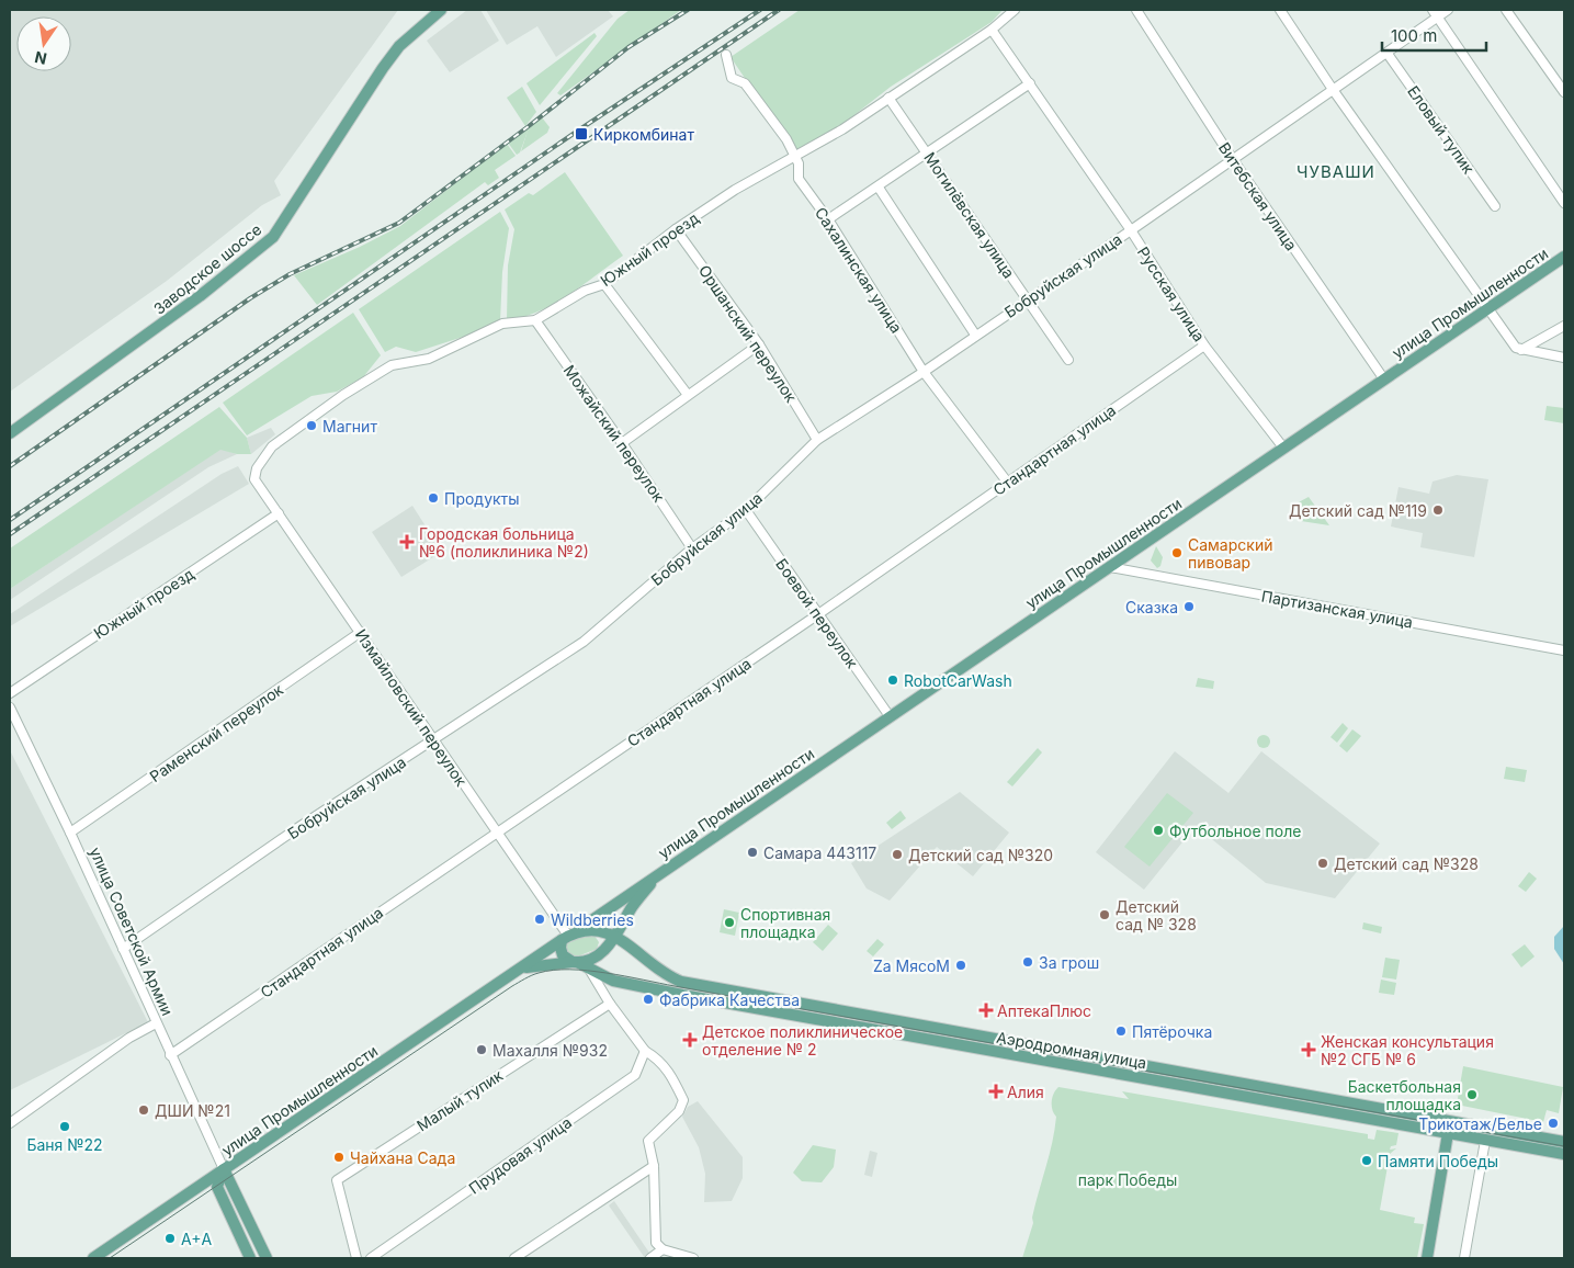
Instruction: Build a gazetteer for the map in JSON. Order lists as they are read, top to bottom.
{
  "streets": {
    "main road": [
      "Заводское шоссе",
      "улица Промышленности",
      "улица Советской Армии",
      "Аэродромная улица"
    ],
    "street": [
      "Еловый тупик",
      "Витебская улица",
      "Могилёвская улица",
      "Южный проезд",
      "Сахалинская улица",
      "Бобруйская улица",
      "Русская улица",
      "Оршанский переулок",
      "Можайский переулок",
      "Стандартная улица",
      "Партизанская улица",
      "Боевой переулок",
      "Измайловский переулок",
      "Раменский переулок",
      "Малый тупик",
      "Прудовая улица"
    ]
  },
  "crossings": [
    ["Еловый тупик", "Бобруйская улица"],
    ["Витебская улица", "Бобруйская улица"],
    ["Витебская улица", "улица Промышленности"],
    ["Могилёвская улица", "Южный проезд"],
    ["Могилёвская улица", "Бобруйская улица"],
    ["Южный проезд", "Сахалинская улица"],
    ["Южный проезд", "Русская улица"],
    ["Южный проезд", "Оршанский переулок"],
    ["Южный проезд", "Можайский переулок"],
    ["Южный проезд", "Измайловский переулок"],
    ["Сахалинская улица", "Бобруйская улица"],
    ["Сахалинская улица", "Стандартная улица"],
    ["Бобруйская улица", "Русская улица"],
    ["Бобруйская улица", "Оршанский переулок"],
    ["Бобруйская улица", "Можайский переулок"],
    ["Бобруйская улица", "Боевой переулок"],
    ["Бобруйская улица", "Измайловский переулок"],
    ["Бобруйская улица", "улица Советской Армии"],
    ["Русская улица", "улица Промышленности"],
    ["Русская улица", "Стандартная улица"],
    ["улица Промышленности", "Партизанская улица"],
    ["улица Промышленности", "Боевой переулок"],
    ["улица Промышленности", "Измайловский переулок"],
    ["улица Промышленности", "улица Советской Армии"],
    ["улица Промышленности", "Аэродромная улица"],
    ["Стандартная улица", "Боевой переулок"],
    ["Стандартная улица", "Измайловский переулок"],
    ["Стандартная улица", "улица Советской Армии"],
    ["Измайловский переулок", "Раменский переулок"],
    ["Раменский переулок", "улица Советской Армии"]
  ],
  "districts": ["ЧУВАШИ"],
  "parks": ["парк Победы"],
  "places": {
    "transit": ["Киркомбинат"],
    "other": [
      "Магнит",
      "Продукты",
      "Детский сад №119",
      "Самарский пивовар",
      "Сказка",
      "RobotCarWash",
      "Футбольное поле",
      "Самара 443117",
      "Детский сад №320",
      "Детский сад №328",
      "Детский сад № 328",
      "Wildberries",
      "Спортивная площадка",
      "За грош",
      "Za МясоМ",
      "Фабрика Качества",
      "Пятёрочка",
      "Махалля №932",
      "Баскетбольная площадка",
      "ДШИ №21",
      "Трикотаж/Белье",
      "Баня №22",
      "Чайхана Сада",
      "Памяти Победы",
      "А+A"
    ],
    "health": [
      "Городская больница №6 (поликлиника №2)",
      "АптекаПлюс",
      "Детское поликлиническое отделение № 2",
      "Женская консультация №2 СГБ № 6",
      "Алия"
    ]
  },
  "scale_bar": "100 m",
  "north": "bottom"
}
